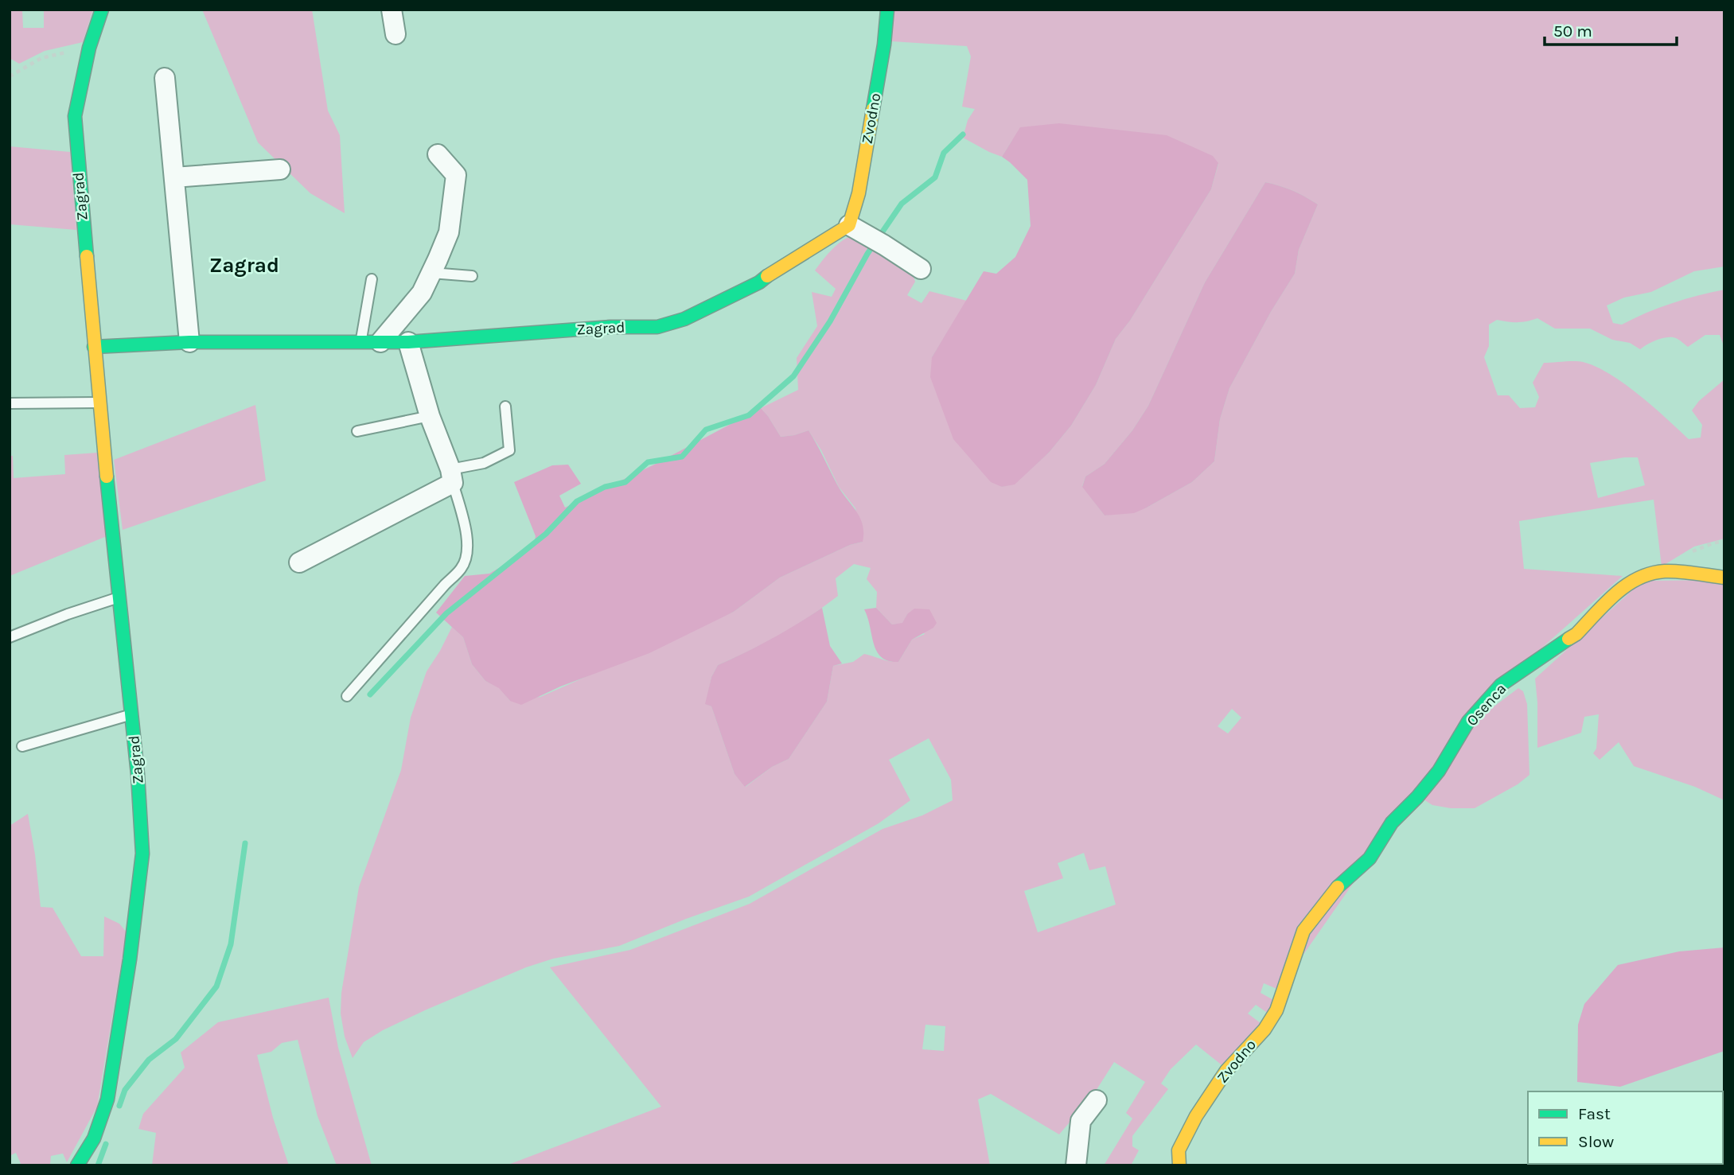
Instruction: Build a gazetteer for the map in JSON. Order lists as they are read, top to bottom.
{
  "streets": {
    "street": ["Zvodno", "Zagrad", "Osenca"]
  },
  "crossings": [
    ["Zvodno", "Zagrad"],
    ["Zvodno", "Osenca"]
  ],
  "districts": ["Zagrad"],
  "legend": ["Fast", "Slow"],
  "scale_bar": "50 m"
}
